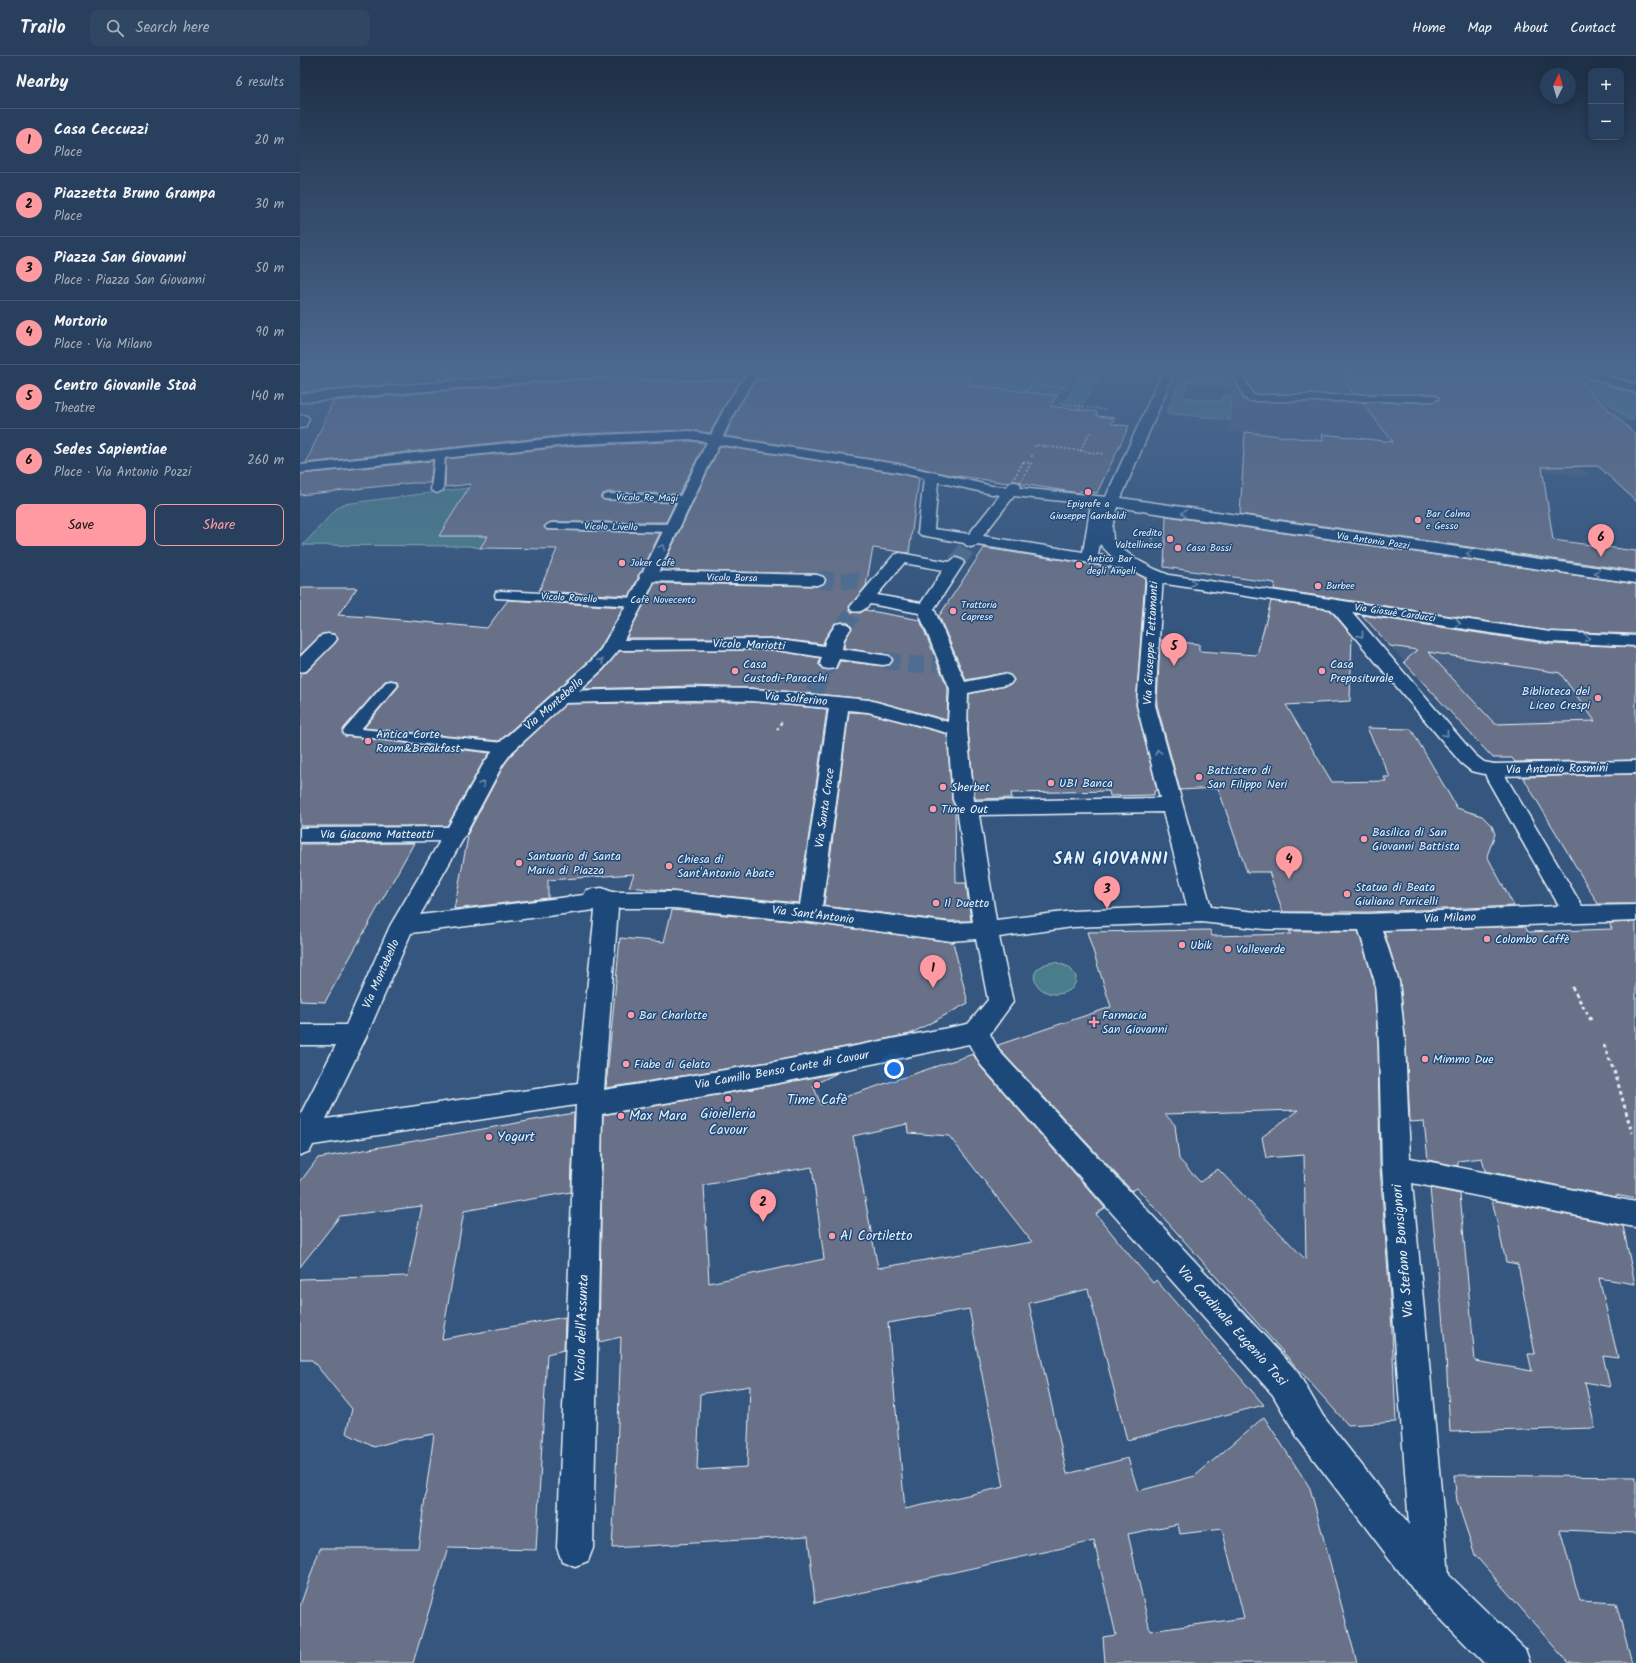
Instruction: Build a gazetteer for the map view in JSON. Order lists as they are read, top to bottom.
{
  "streets": {
    "street": [
      "Via Antonio Pozzi",
      "Vicolo Borsa",
      "Via Giosuè Carducci",
      "Via Giuseppe Tettamanti",
      "Vicolo Mariotti",
      "Via Solferino",
      "Via Montebello",
      "Via Antonio Rosmini",
      "Via Santa Croce",
      "Via Giacomo Matteotti",
      "Via Sant'Antonio",
      "Via Milano",
      "Via Camillo Benso Conte di Cavour",
      "Via Stefano Bonsignori",
      "Via Cardinale Eugenio Tosi",
      "Vicolo dell'Assunta"
    ],
    "lane": ["Vicolo Re Magi", "Vicolo Livello", "Vicolo Rovello"]
  },
  "crossings": [
    ["Vicolo Re Magi", "Via Montebello"],
    ["Vicolo Livello", "Via Montebello"],
    ["Via Antonio Pozzi", "Via Giosuè Carducci"],
    ["Vicolo Borsa", "Via Montebello"],
    ["Vicolo Rovello", "Via Montebello"],
    ["Via Giosuè Carducci", "Via Giuseppe Tettamanti"],
    ["Via Giuseppe Tettamanti", "Via Sant'Antonio"],
    ["Via Giuseppe Tettamanti", "Via Milano"],
    ["Vicolo Mariotti", "Via Montebello"],
    ["Via Solferino", "Via Montebello"],
    ["Via Solferino", "Via Santa Croce"],
    ["Via Montebello", "Via Giacomo Matteotti"],
    ["Via Montebello", "Via Sant'Antonio"],
    ["Via Montebello", "Via Camillo Benso Conte di Cavour"],
    ["Via Santa Croce", "Via Sant'Antonio"],
    ["Via Sant'Antonio", "Via Milano"],
    ["Via Sant'Antonio", "Vicolo dell'Assunta"],
    ["Via Milano", "Via Stefano Bonsignori"],
    ["Via Camillo Benso Conte di Cavour", "Via Cardinale Eugenio Tosi"],
    ["Via Camillo Benso Conte di Cavour", "Vicolo dell'Assunta"],
    ["Via Stefano Bonsignori", "Via Cardinale Eugenio Tosi"]
  ],
  "one_way": ["Via Antonio Pozzi", "Via Giosuè Carducci"],
  "districts": ["SAN GIOVANNI"],
  "places": {
    "other": [
      "Epigrafe a Giuseppe Garibaldi",
      "Bar Calma e Gesso",
      "Credito Valtellinese",
      "Casa Bossi",
      "Joker Cafè",
      "Antico Bar degli Angeli",
      "Burbee",
      "Cafè Novecento",
      "Trattoria Caprese",
      "Casa Custodi-Paracchi",
      "Casa Prepositurale",
      "Biblioteca del Liceo Crespi",
      "Antica Corte Room&Breakfast",
      "Battistero di San Filippo Neri",
      "UBI Banca",
      "Sherbet",
      "Time Out",
      "Basilica di San Giovanni Battista",
      "Santuario di Santa Maria di Piazza",
      "Chiesa di Sant'Antonio Abate",
      "Statua di Beata Giuliana Puricelli",
      "Il Duetto",
      "Colombo Caffè",
      "Ubik",
      "Valleverde",
      "Bar Charlotte",
      "Mimmo Due",
      "Fiabe di Gelato",
      "Time Cafè",
      "Gioielleria Cavour",
      "Max Mara",
      "Yogurt",
      "Al Cortiletto"
    ],
    "health": ["Farmacia San Giovanni"]
  },
  "north": "top",
  "page": {
    "header": "Trailo",
    "search": "Search here",
    "nav": [
      "Home",
      "Map",
      "About",
      "Contact"
    ],
    "heading": ["Nearby", "6 results"],
    "map_buttons": ["+", "−"],
    "list": [
      {
        "mark": "1",
        "name": "Casa Ceccuzzi",
        "note": "Place",
        "value": "20 m"
      },
      {
        "mark": "2",
        "name": "Piazzetta Bruno Grampa",
        "note": "Place",
        "value": "30 m"
      },
      {
        "mark": "3",
        "name": "Piazza San Giovanni",
        "note": "Place · Piazza San Giovanni",
        "value": "50 m"
      },
      {
        "mark": "4",
        "name": "Mortorio",
        "note": "Place · Via Milano",
        "value": "90 m"
      },
      {
        "mark": "5",
        "name": "Centro Giovanile Stoà",
        "note": "Theatre",
        "value": "140 m"
      },
      {
        "mark": "6",
        "name": "Sedes Sapientiae",
        "note": "Place · Via Antonio Pozzi",
        "value": "260 m"
      }
    ],
    "buttons": ["Save", "Share"],
    "pins": [
      "6",
      "5",
      "4",
      "3",
      "1",
      "2"
    ]
  }
}
